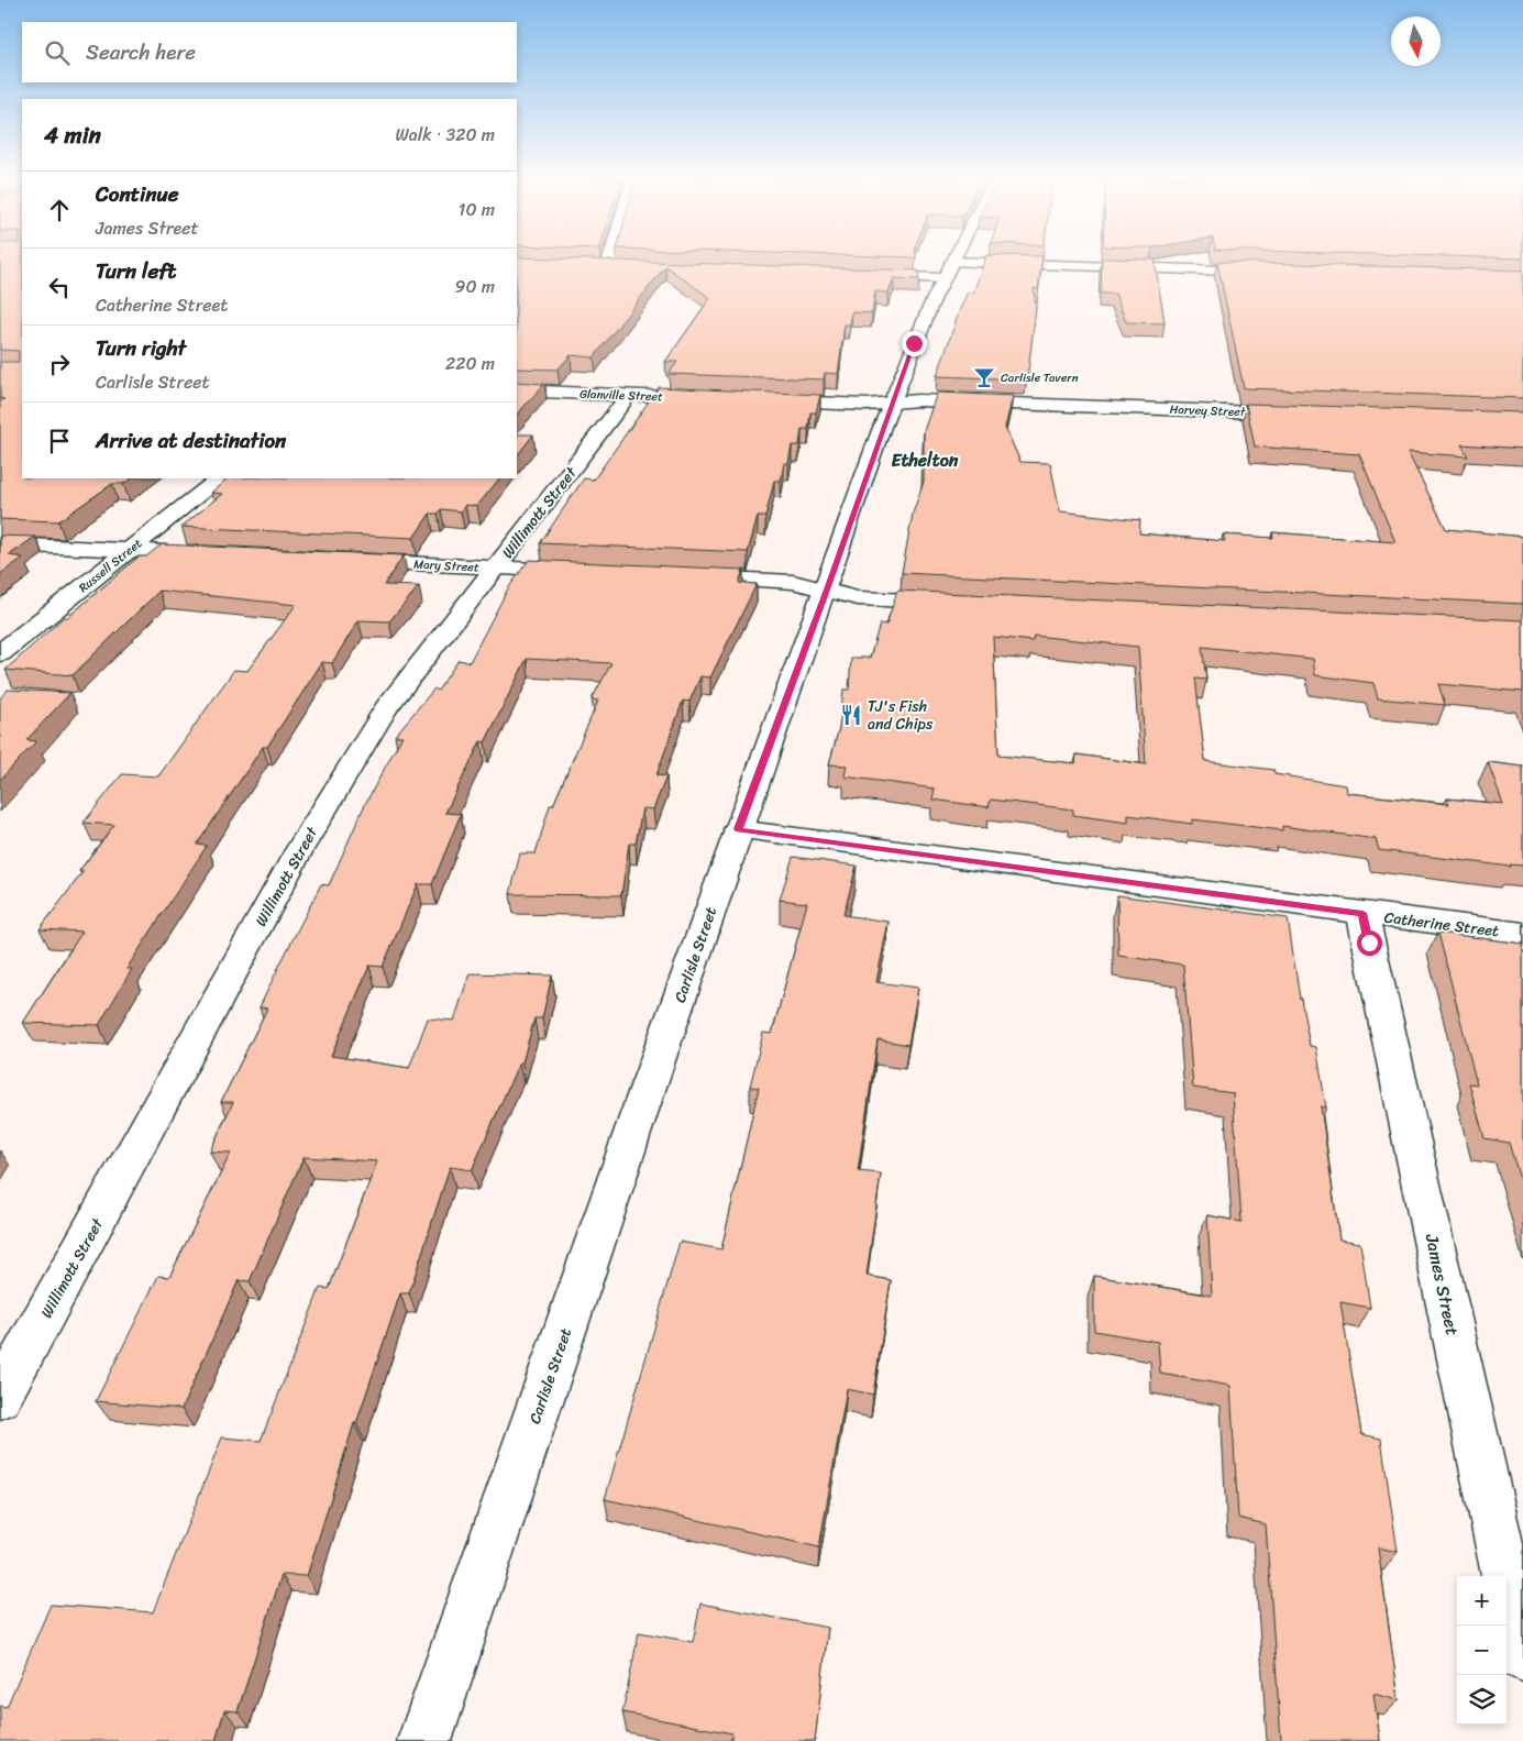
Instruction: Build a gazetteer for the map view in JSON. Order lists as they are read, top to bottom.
{
  "streets": {
    "street": [
      "Glanville Street",
      "Harvey Street",
      "Willimott Street",
      "Russell Street",
      "Mary Street",
      "Catherine Street",
      "Carlisle Street",
      "James Street"
    ]
  },
  "crossings": [
    ["Glanville Street", "Willimott Street"],
    ["Harvey Street", "Carlisle Street"],
    ["Willimott Street", "Mary Street"],
    ["Catherine Street", "Carlisle Street"],
    ["Catherine Street", "James Street"]
  ],
  "districts": ["Ethelton"],
  "places": {
    "bar": ["Carlisle Tavern"],
    "restaurant": ["TJ's Fish and Chips"]
  },
  "north": "bottom",
  "page": {
    "search": "Search here",
    "heading": ["4 min", "Walk · 320 m"],
    "list": [
      ["Continue", "James Street", "10 m"],
      ["Turn left", "Catherine Street", "90 m"],
      ["Turn right", "Carlisle Street", "220 m"],
      "Arrive at destination"
    ],
    "map_buttons": ["+", "−"]
  }
}
